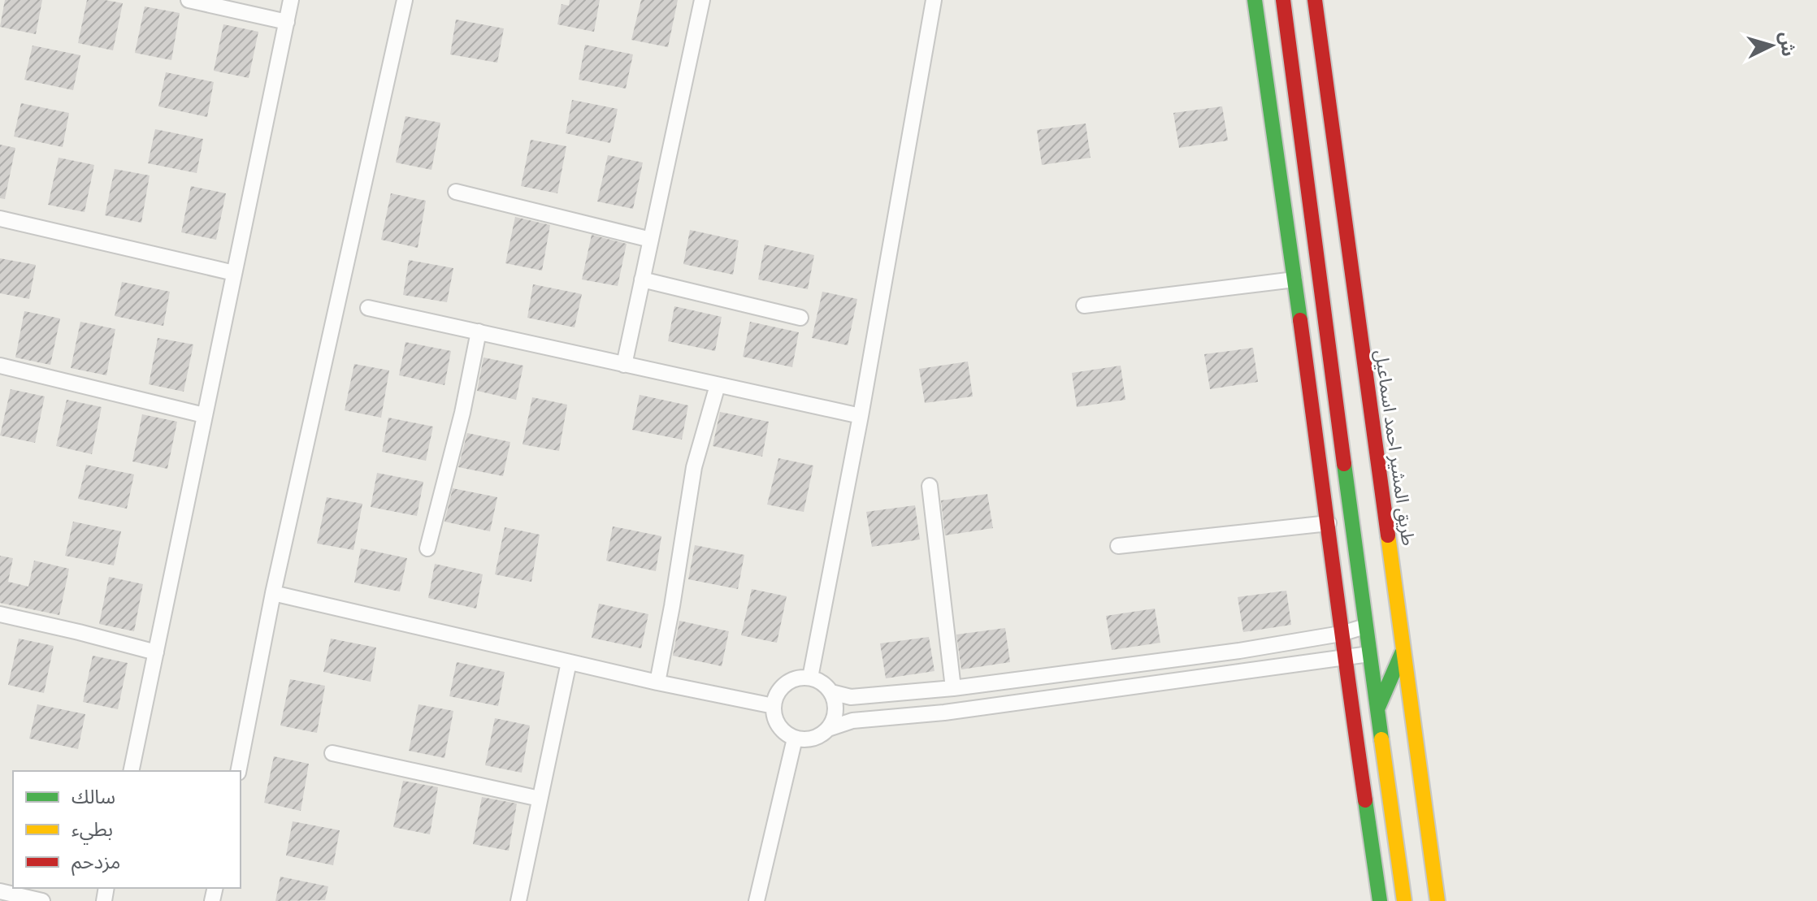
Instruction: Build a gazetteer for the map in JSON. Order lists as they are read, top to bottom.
{
  "streets": {
    "street": ["طريق المشير احمد اسماعيل"]
  },
  "legend": ["سالك", "بطيء", "مزدحم"],
  "north": "right"
}
